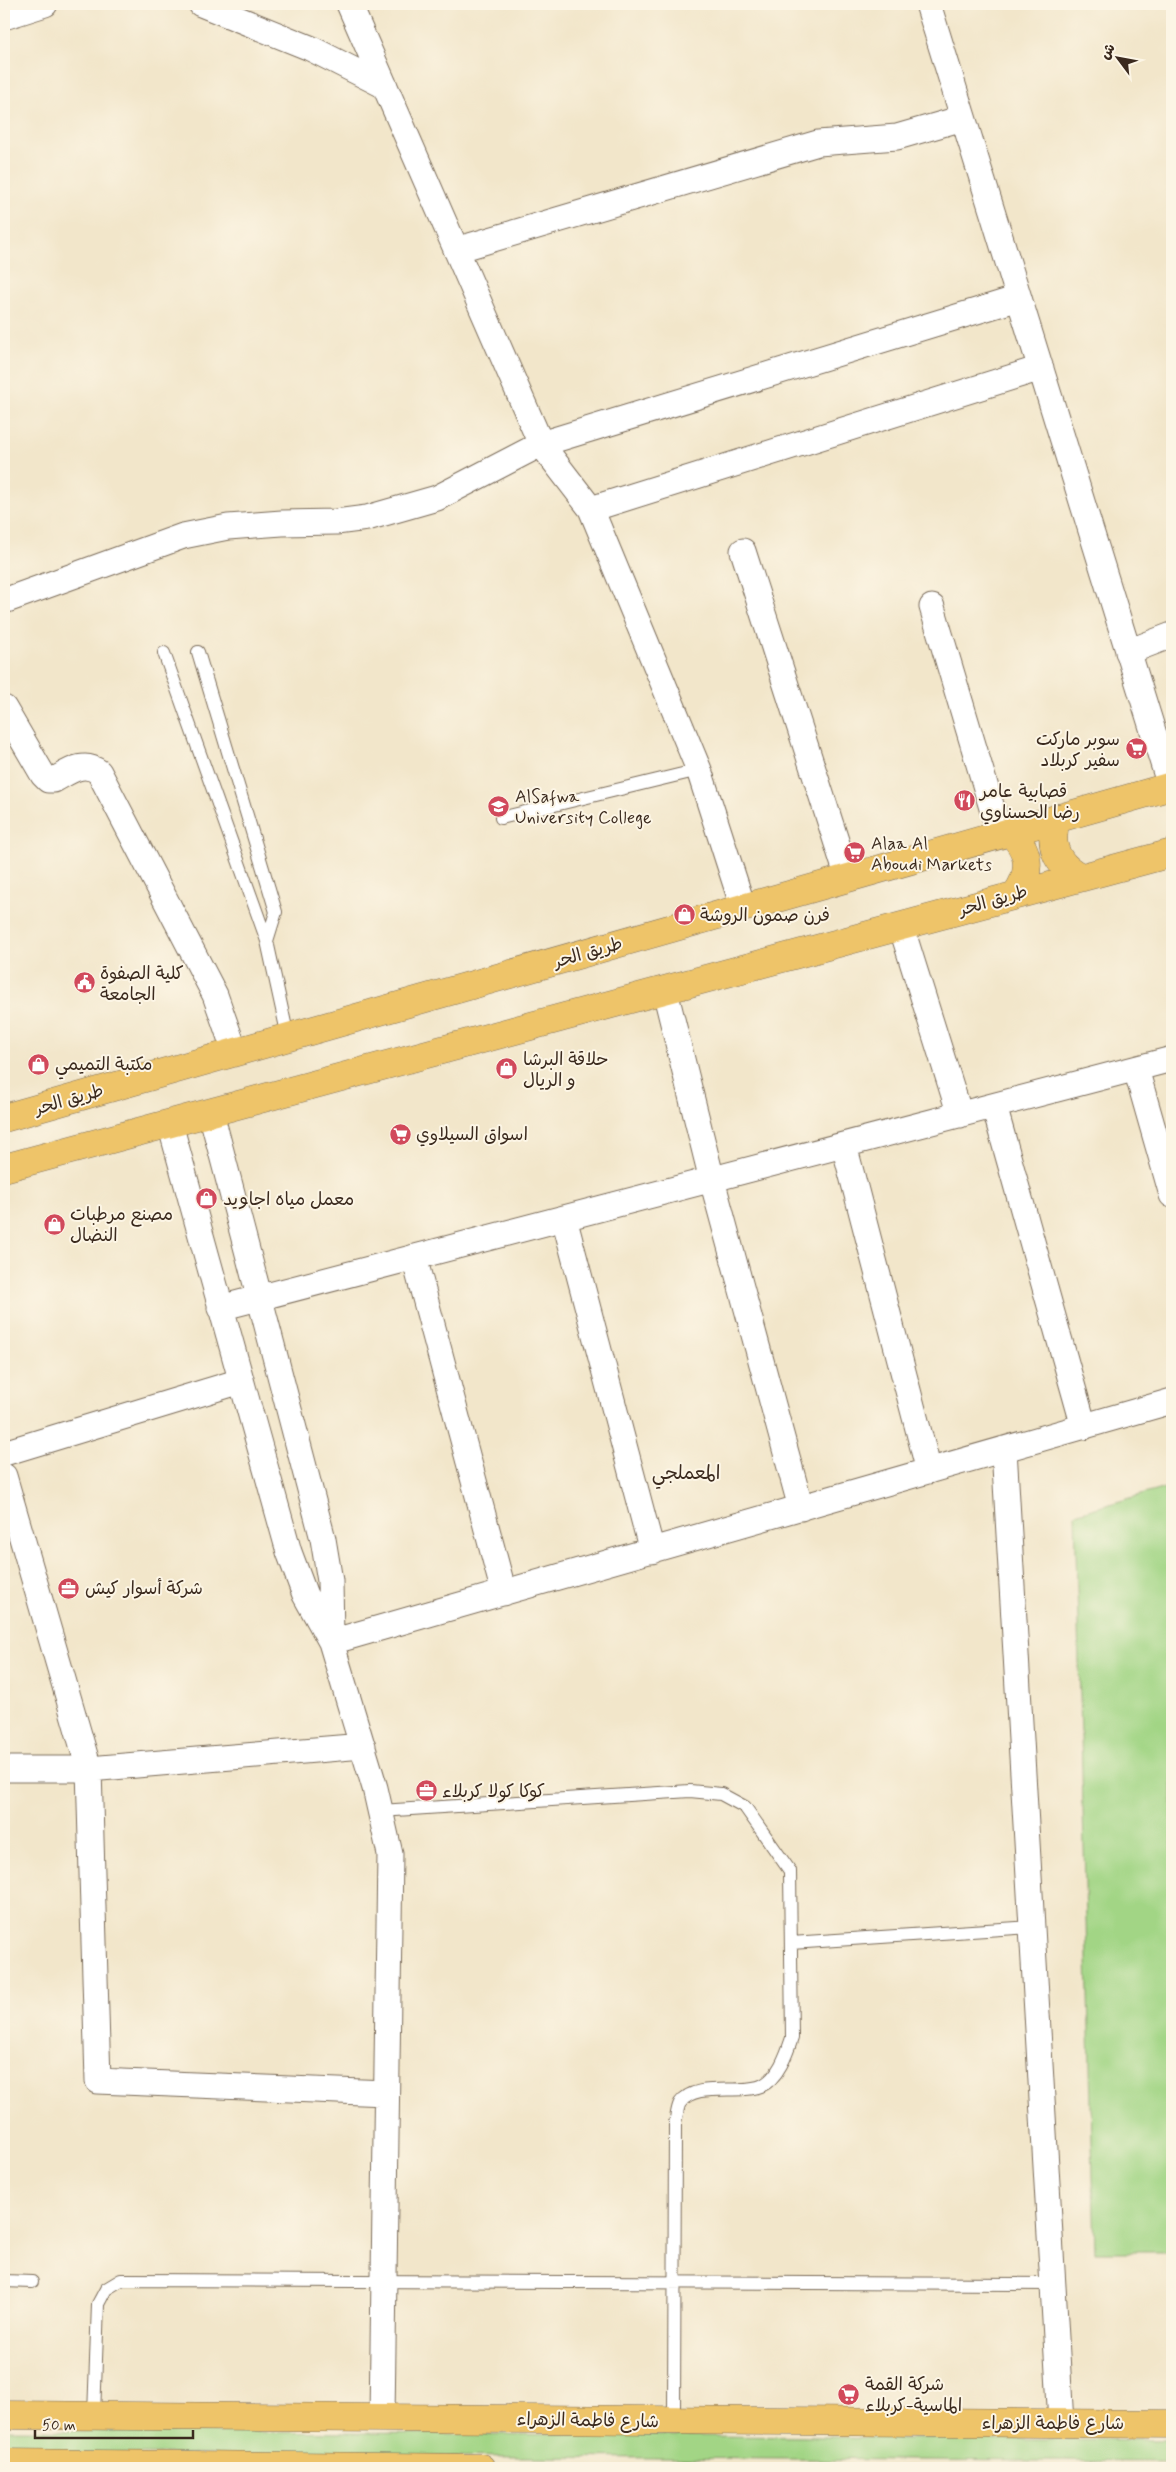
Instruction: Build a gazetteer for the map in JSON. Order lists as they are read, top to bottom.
{
  "streets": {
    "main road": ["طريق الحر", "شارع فاطمة الزهراء"]
  },
  "districts": ["المعملجي"],
  "places": {
    "supermarket": [
      "سوبر ماركت سفير كربلاد",
      "Alaa Al Aboudi Markets",
      "اسواق السيلاوي",
      "شركة القمة الماسية-كربلاء"
    ],
    "restaurant": ["قصابية عامر رضا الحسناوي"],
    "school or university": ["AlSafwa University College"],
    "shop": [
      "فرن صمون الروشة",
      "مكتبة التميمي",
      "حلاقة البرشا و الريال",
      "معمل مياه اجاويد",
      "مصنع مرطبات النضال"
    ],
    "public building": ["كلية الصفوة الجامعة"],
    "office": ["شركة أسوار كيش", "كوكا كولا كربلاء"]
  },
  "scale_bar": "50 m",
  "north": "top left"
}
